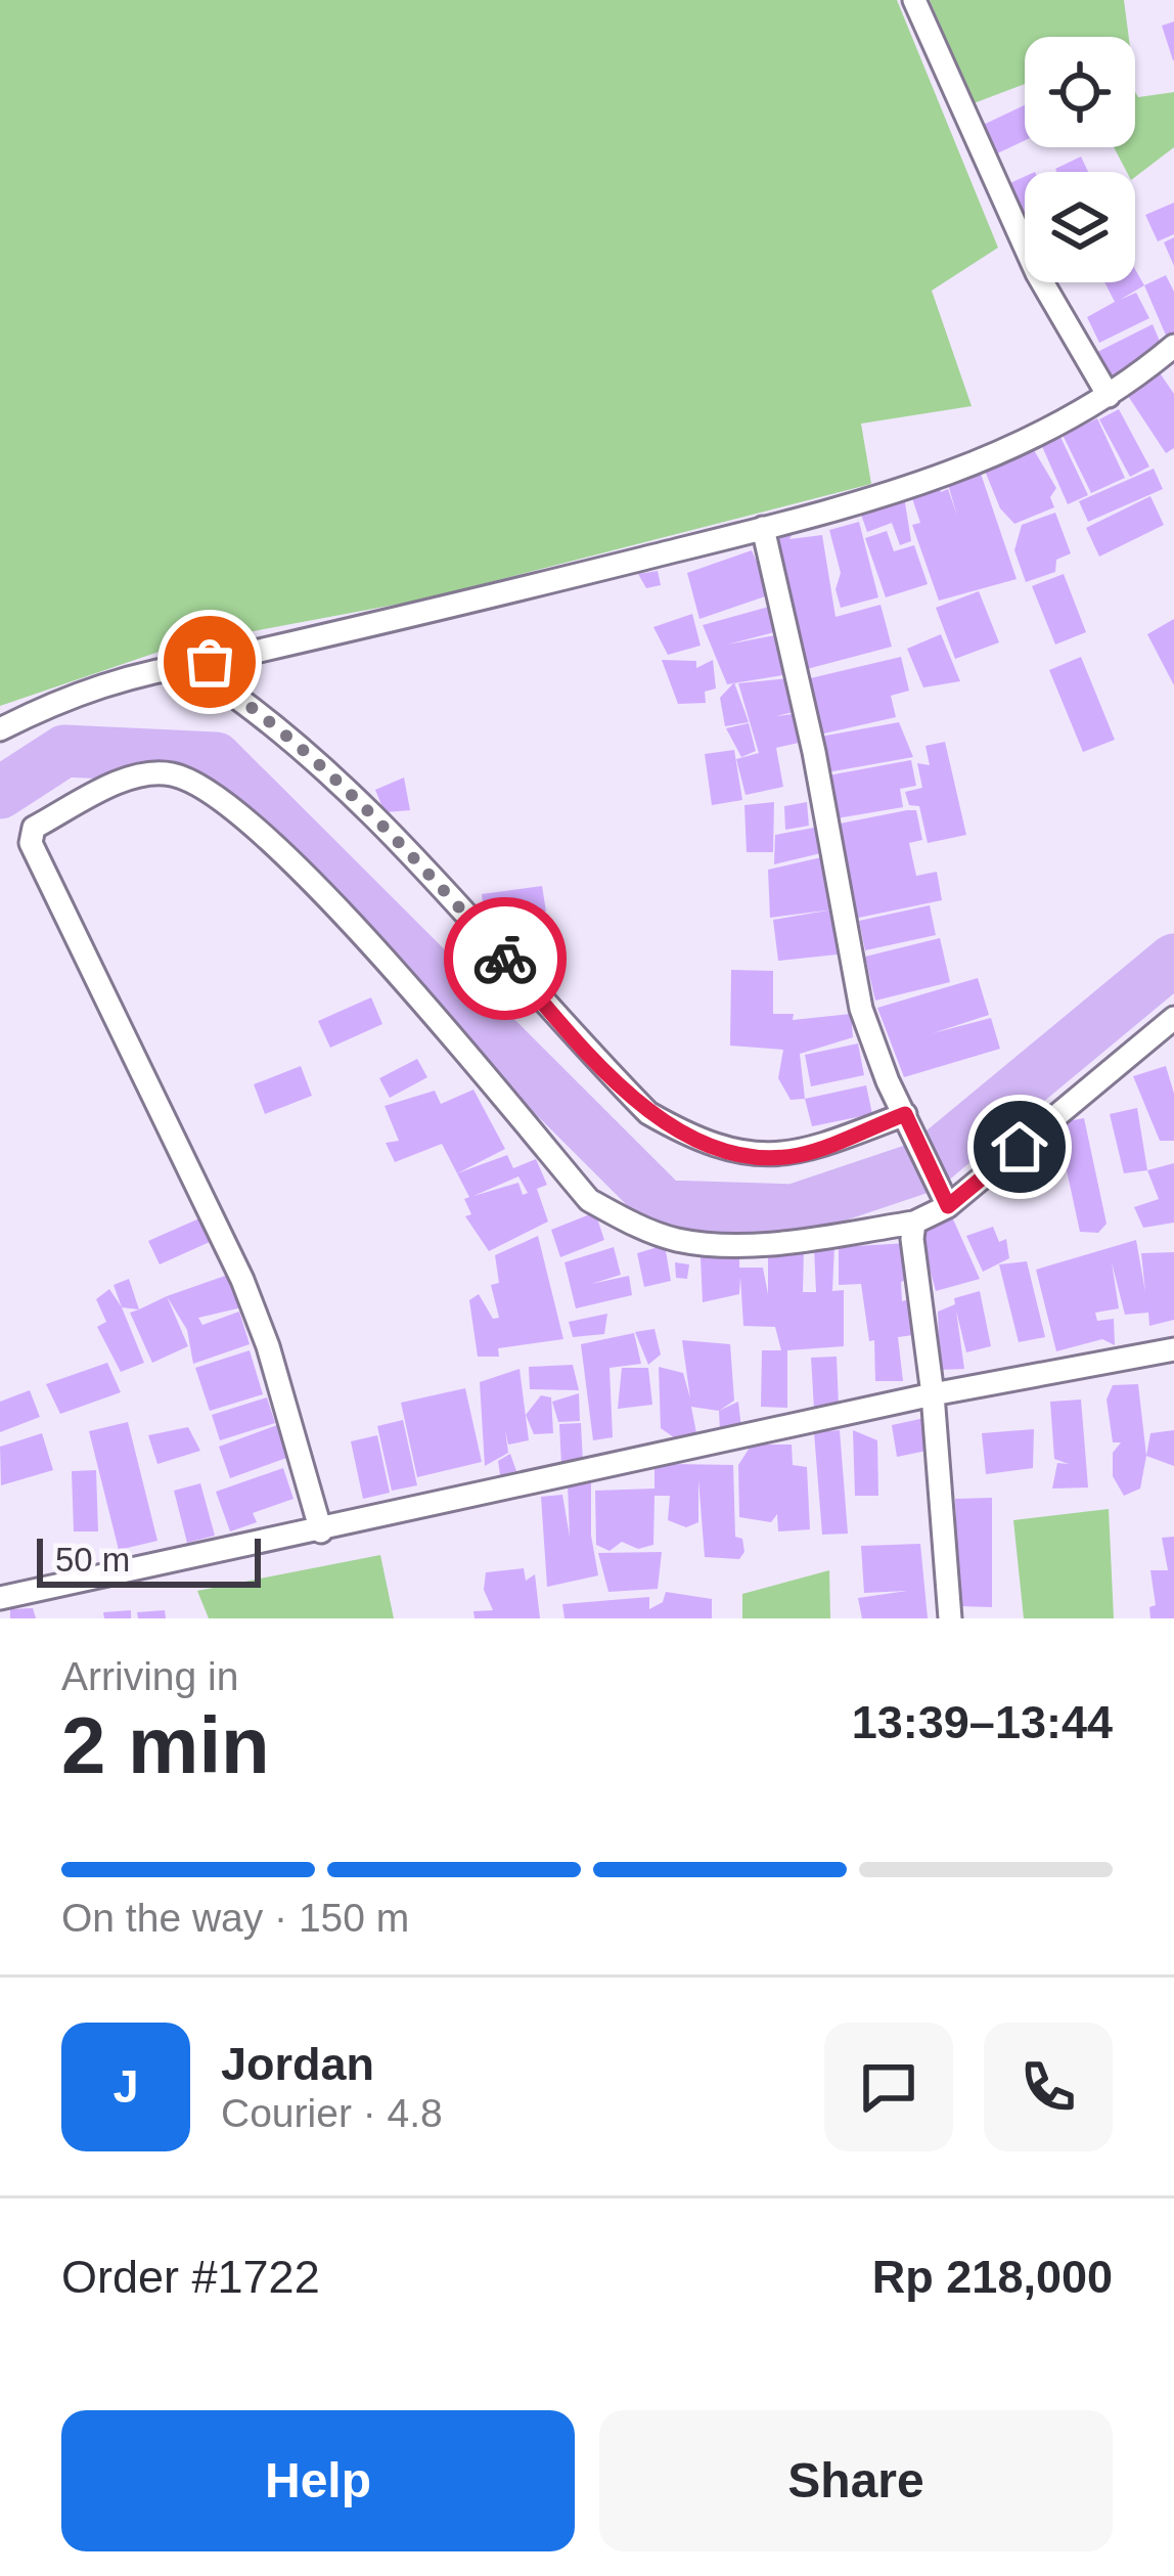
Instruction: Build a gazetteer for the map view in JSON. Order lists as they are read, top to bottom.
{
  "scale_bar": "50 m",
  "page": {
    "scale": "50 m",
    "heading": ["2 min", "Arriving in", "13:39–13:44"],
    "panel": [
      "Jordan",
      "Courier · 4.8",
      "Order #1722",
      "Rp 218,000"
    ],
    "bar": "On the way · 150 m",
    "round": "J",
    "buttons": ["Help", "Share"]
  }
}
